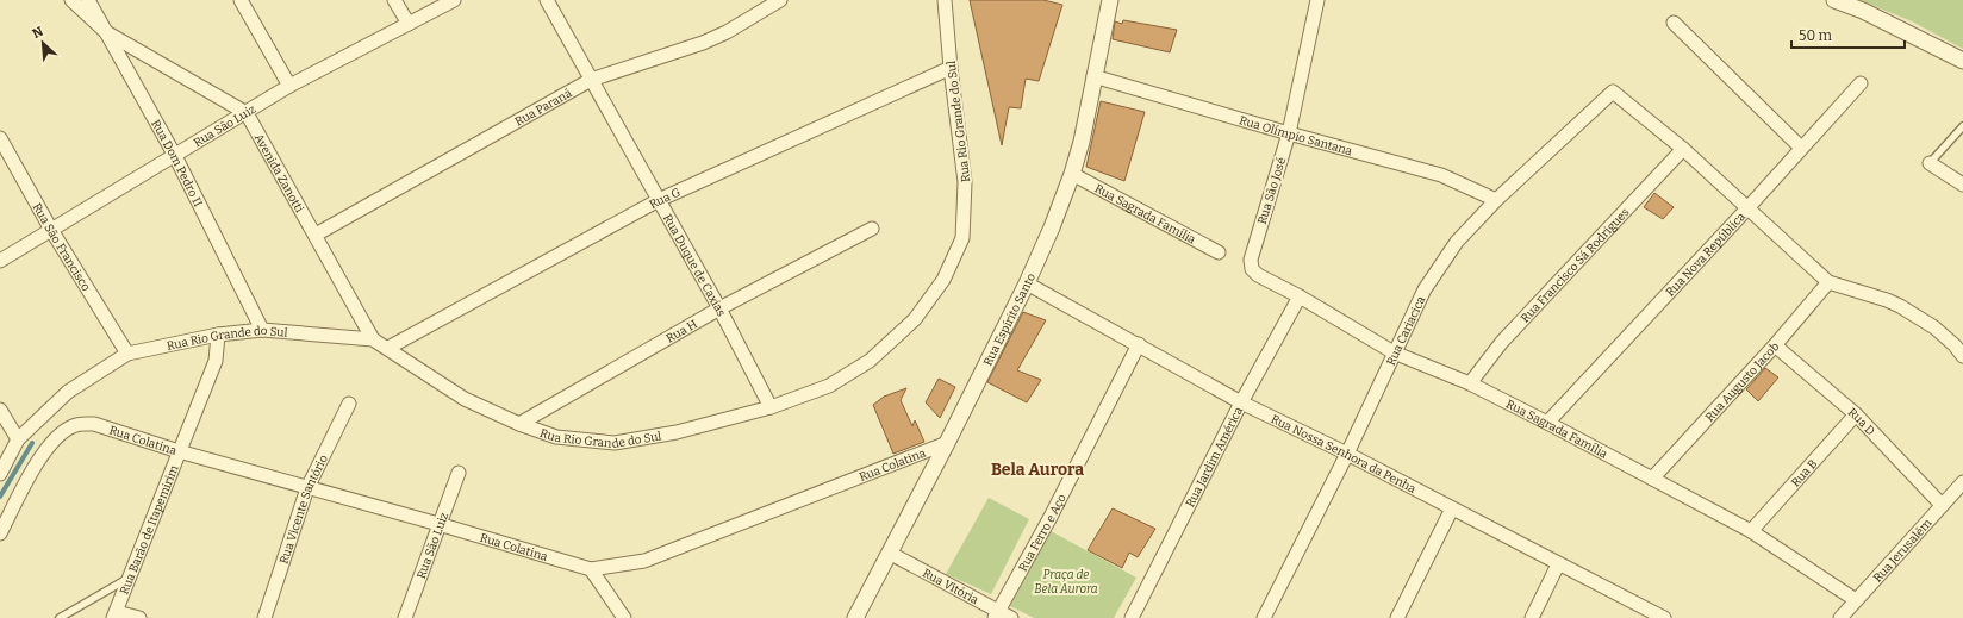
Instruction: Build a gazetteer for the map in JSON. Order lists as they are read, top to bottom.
{
  "streets": {
    "street": [
      "Rua Paraná",
      "Rua Rio Grande do Sul",
      "Rua São Luiz",
      "Rua Olímpio Santana",
      "Rua Dom Pedro II",
      "Avenida Zanotti",
      "Rua São José",
      "Rua G",
      "Rua Sagrada Família",
      "Rua São Francisco",
      "Rua Nova República",
      "Rua Francisco Sá Rodrigues",
      "Rua Duque de Caxias",
      "Rua Espírito Santo",
      "Rua H",
      "Rua Cariacica",
      "Rua Augusto Jacob",
      "Rua D",
      "Rua Colatina",
      "Rua Nossa Senhora da Penha",
      "Rua Jardim América",
      "Rua B",
      "Rua Vicente Santório",
      "Rua Barão de Itapemirim",
      "Rua Ferro e Aço",
      "Rua Jerusalém",
      "Rua Vitória"
    ]
  },
  "crossings": [
    ["Rua Paraná", "Avenida Zanotti"],
    ["Rua Paraná", "Rua Duque de Caxias"],
    ["Rua Rio Grande do Sul", "Rua Dom Pedro II"],
    ["Rua Rio Grande do Sul", "Avenida Zanotti"],
    ["Rua Rio Grande do Sul", "Rua G"],
    ["Rua Rio Grande do Sul", "Rua São Francisco"],
    ["Rua Rio Grande do Sul", "Rua Duque de Caxias"],
    ["Rua Rio Grande do Sul", "Rua H"],
    ["Rua Rio Grande do Sul", "Rua Barão de Itapemirim"],
    ["Rua São Luiz", "Rua Dom Pedro II"],
    ["Rua São Luiz", "Avenida Zanotti"],
    ["Rua São Luiz", "Rua São Francisco"],
    ["Rua São Luiz", "Rua Colatina"],
    ["Rua Olímpio Santana", "Rua São José"],
    ["Rua Olímpio Santana", "Rua Espírito Santo"],
    ["Rua Olímpio Santana", "Rua Cariacica"],
    ["Rua São José", "Rua Sagrada Família"],
    ["Rua G", "Rua Duque de Caxias"],
    ["Rua Sagrada Família", "Rua Nova República"],
    ["Rua Sagrada Família", "Rua Francisco Sá Rodrigues"],
    ["Rua Sagrada Família", "Rua Espírito Santo"],
    ["Rua Sagrada Família", "Rua Cariacica"],
    ["Rua Sagrada Família", "Rua Augusto Jacob"],
    ["Rua Sagrada Família", "Rua Jardim América"],
    ["Rua Sagrada Família", "Rua B"],
    ["Rua Sagrada Família", "Rua Jerusalém"],
    ["Rua Francisco Sá Rodrigues", "Rua Cariacica"],
    ["Rua Duque de Caxias", "Rua H"],
    ["Rua Espírito Santo", "Rua Colatina"],
    ["Rua Espírito Santo", "Rua Nossa Senhora da Penha"],
    ["Rua Espírito Santo", "Rua Vitória"],
    ["Rua Cariacica", "Rua Nossa Senhora da Penha"],
    ["Rua Augusto Jacob", "Rua D"],
    ["Rua D", "Rua B"],
    ["Rua D", "Rua Jerusalém"],
    ["Rua Colatina", "Rua Vicente Santório"],
    ["Rua Colatina", "Rua Barão de Itapemirim"],
    ["Rua Nossa Senhora da Penha", "Rua Jardim América"],
    ["Rua Nossa Senhora da Penha", "Rua Ferro e Aço"],
    ["Rua Ferro e Aço", "Rua Vitória"]
  ],
  "districts": ["Bela Aurora"],
  "parks": ["Praça de Bela Aurora"],
  "scale_bar": "50 m",
  "north": "top left"
}
